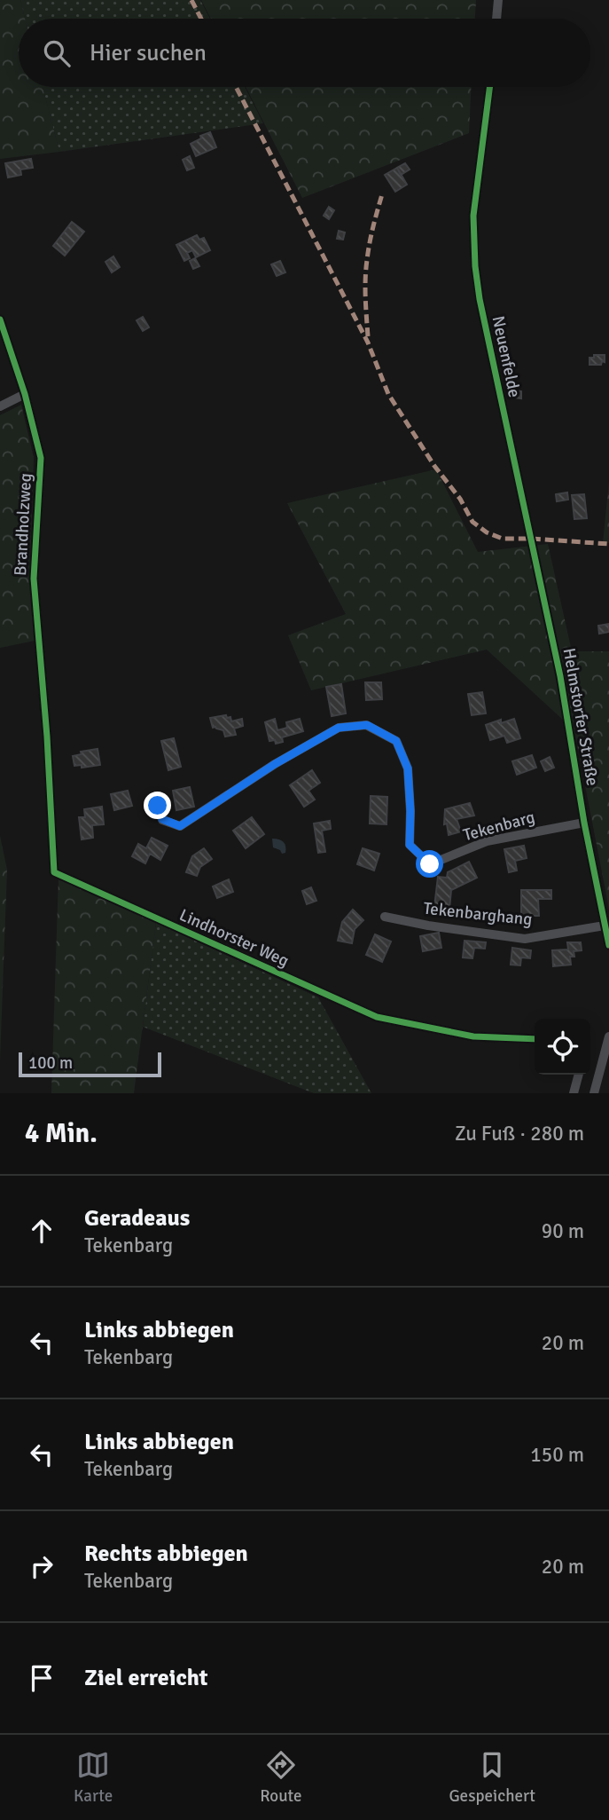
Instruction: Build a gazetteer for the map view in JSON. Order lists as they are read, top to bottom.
{
  "streets": {
    "street": [
      "Neuenfelde",
      "Brandholzweg",
      "Helmstorfer Straße",
      "Tekenbarg",
      "Tekenbarghang",
      "Lindhorster Weg"
    ]
  },
  "crossings": [
    ["Neuenfelde", "Helmstorfer Straße"],
    ["Brandholzweg", "Lindhorster Weg"],
    ["Helmstorfer Straße", "Tekenbarg"],
    ["Helmstorfer Straße", "Tekenbarghang"]
  ],
  "scale_bar": "100 m",
  "page": {
    "search": "Hier suchen",
    "scale": "100 m",
    "heading": ["4 Min.", "Zu Fuß · 280 m"],
    "list": [
      ["Geradeaus", "Tekenbarg", "90 m"],
      ["Links abbiegen", "Tekenbarg", "20 m"],
      ["Links abbiegen", "Tekenbarg", "150 m"],
      ["Rechts abbiegen", "Tekenbarg", "20 m"],
      "Ziel erreicht"
    ],
    "nav": ["Karte", "Route", "Gespeichert"]
  }
}
